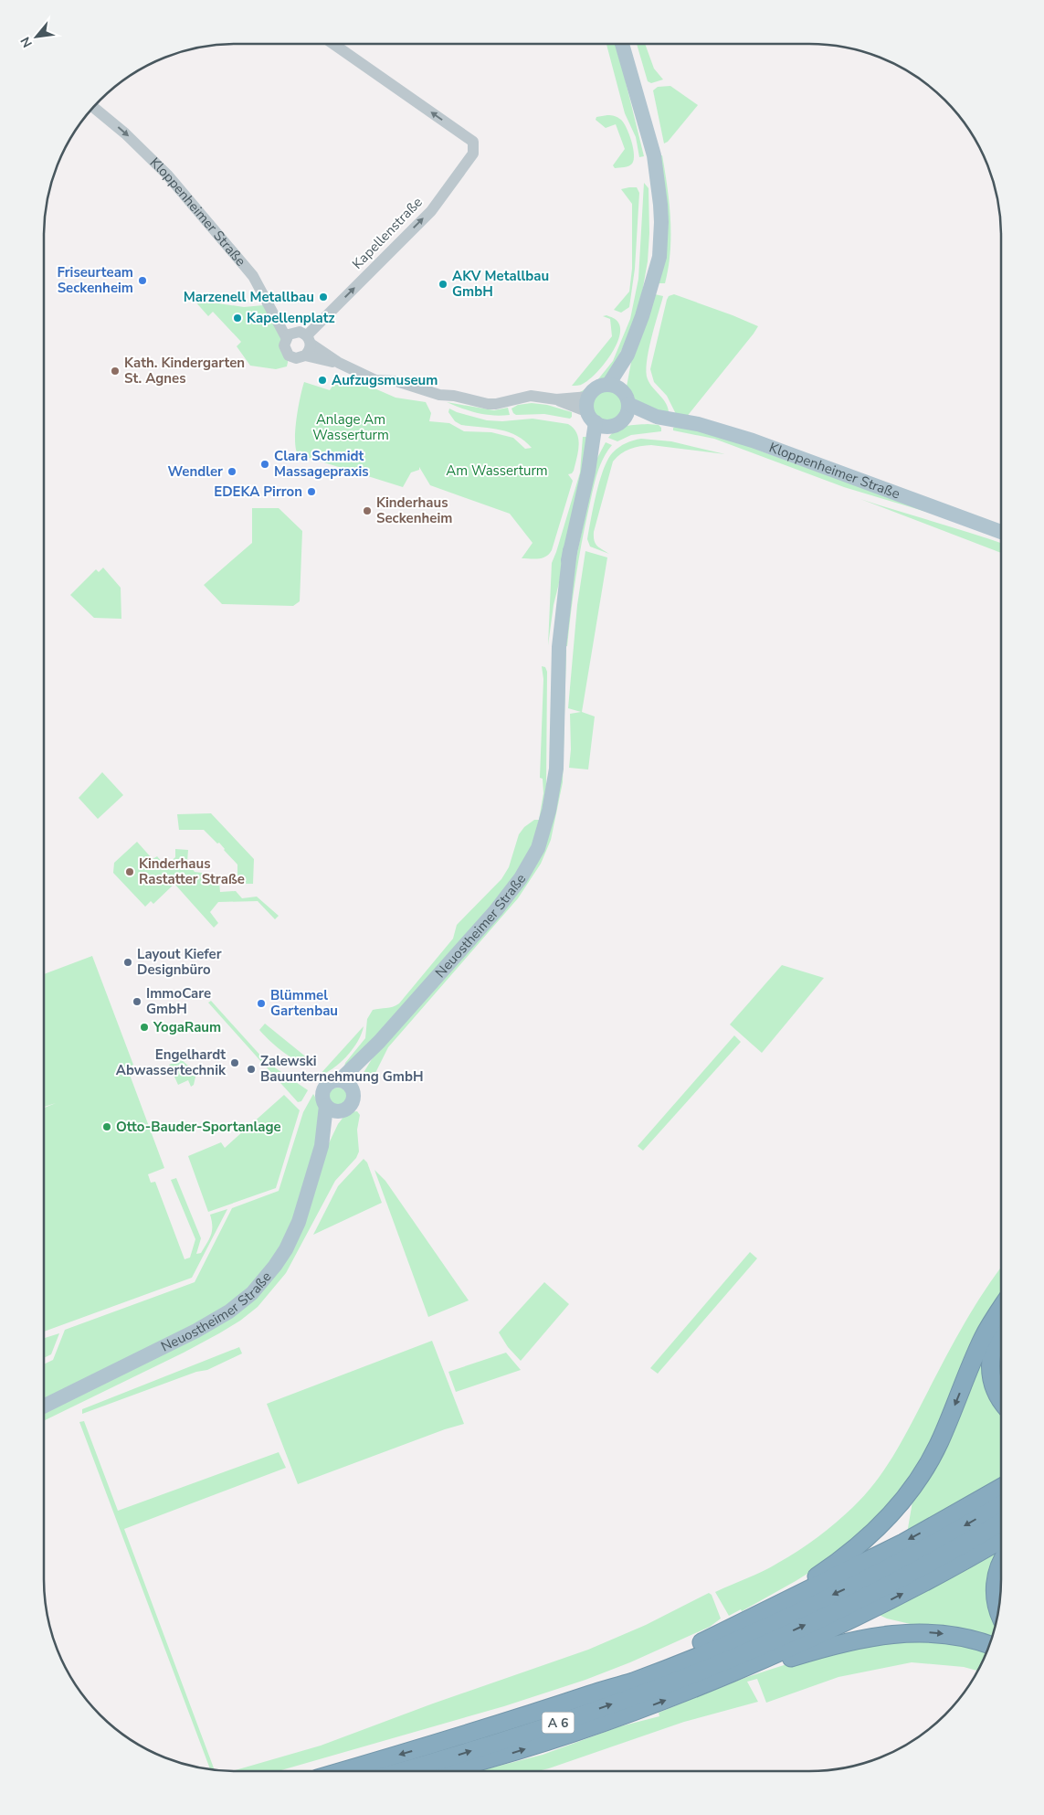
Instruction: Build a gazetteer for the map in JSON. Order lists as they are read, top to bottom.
{
  "streets": {
    "highway": ["A 6"],
    "main road": ["Kloppenheimer Straße", "Neuostheimer Straße"],
    "street": ["Kapellenstraße"]
  },
  "crossings": [
    ["Kloppenheimer Straße", "Kapellenstraße"],
    ["Kloppenheimer Straße", "Neuostheimer Straße"]
  ],
  "parks": ["Anlage Am Wasserturm", "Am Wasserturm"],
  "places": [
    "Friseurteam Seckenheim",
    "AKV Metallbau GmbH",
    "Marzenell Metallbau",
    "Kapellenplatz",
    "Kath. Kindergarten St. Agnes",
    "Aufzugsmuseum",
    "Clara Schmidt Massagepraxis",
    "Wendler",
    "EDEKA Pirron",
    "Kinderhaus Seckenheim",
    "Kinderhaus Rastatter Straße",
    "Layout Kiefer Designbüro",
    "ImmoCare GmbH",
    "Blümmel Gartenbau",
    "YogaRaum",
    "Engelhardt Abwassertechnik",
    "Zalewski Bauunternehmung GmbH",
    "Otto-Bauder-Sportanlage"
  ],
  "north": "bottom left"
}
